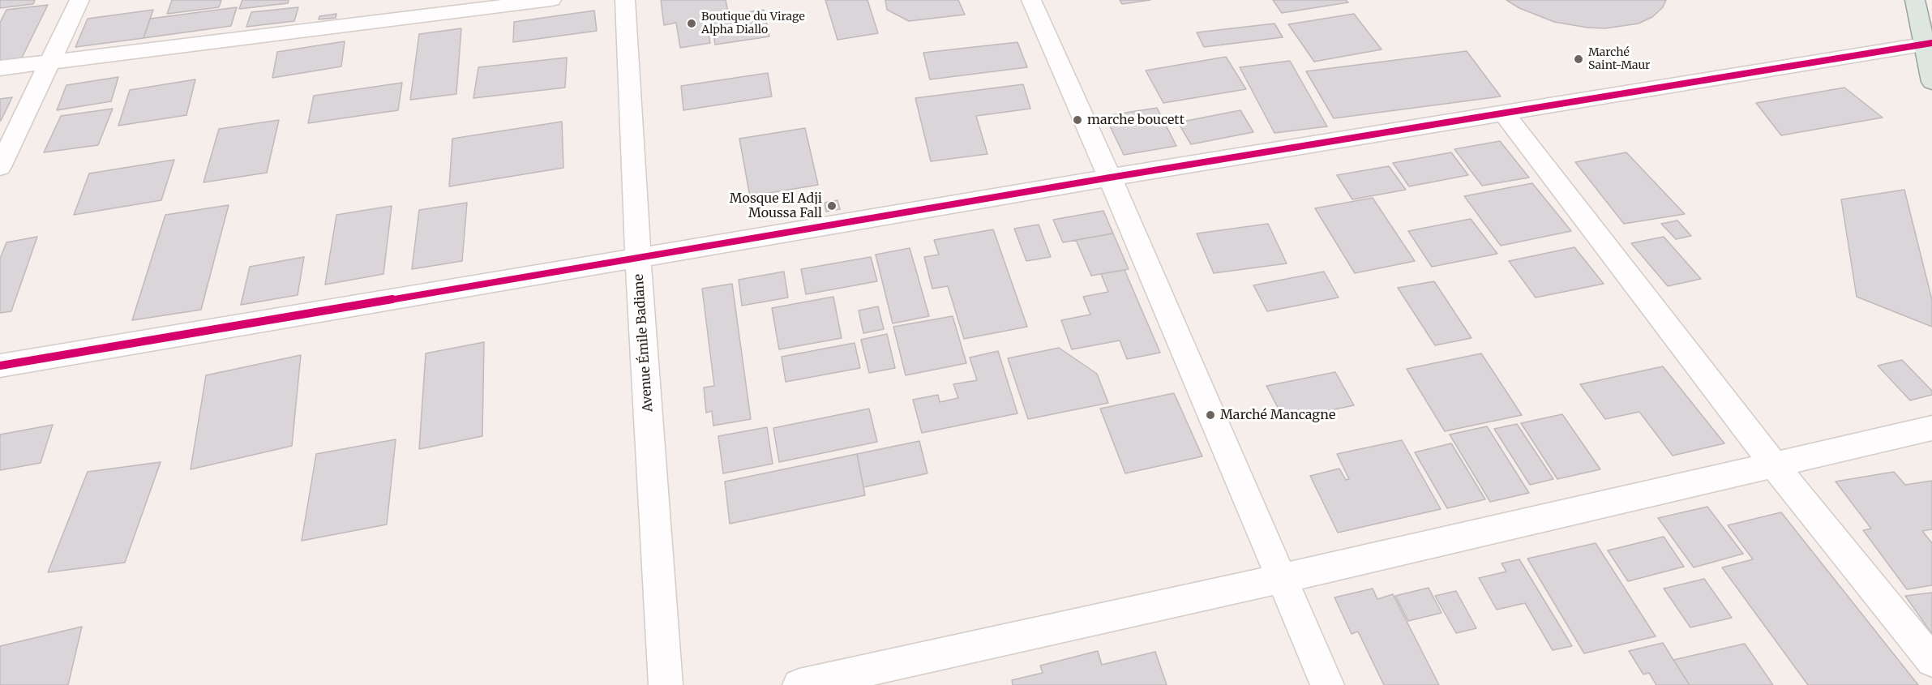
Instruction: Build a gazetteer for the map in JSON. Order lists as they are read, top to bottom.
{
  "streets": {
    "street": ["Avenue Émile Badiane"]
  },
  "places": [
    "Boutique du Virage Alpha Diallo",
    "Marché Saint-Maur",
    "marche boucett",
    "Mosque El Adji Moussa Fall",
    "Marché Mancagne"
  ]
}
